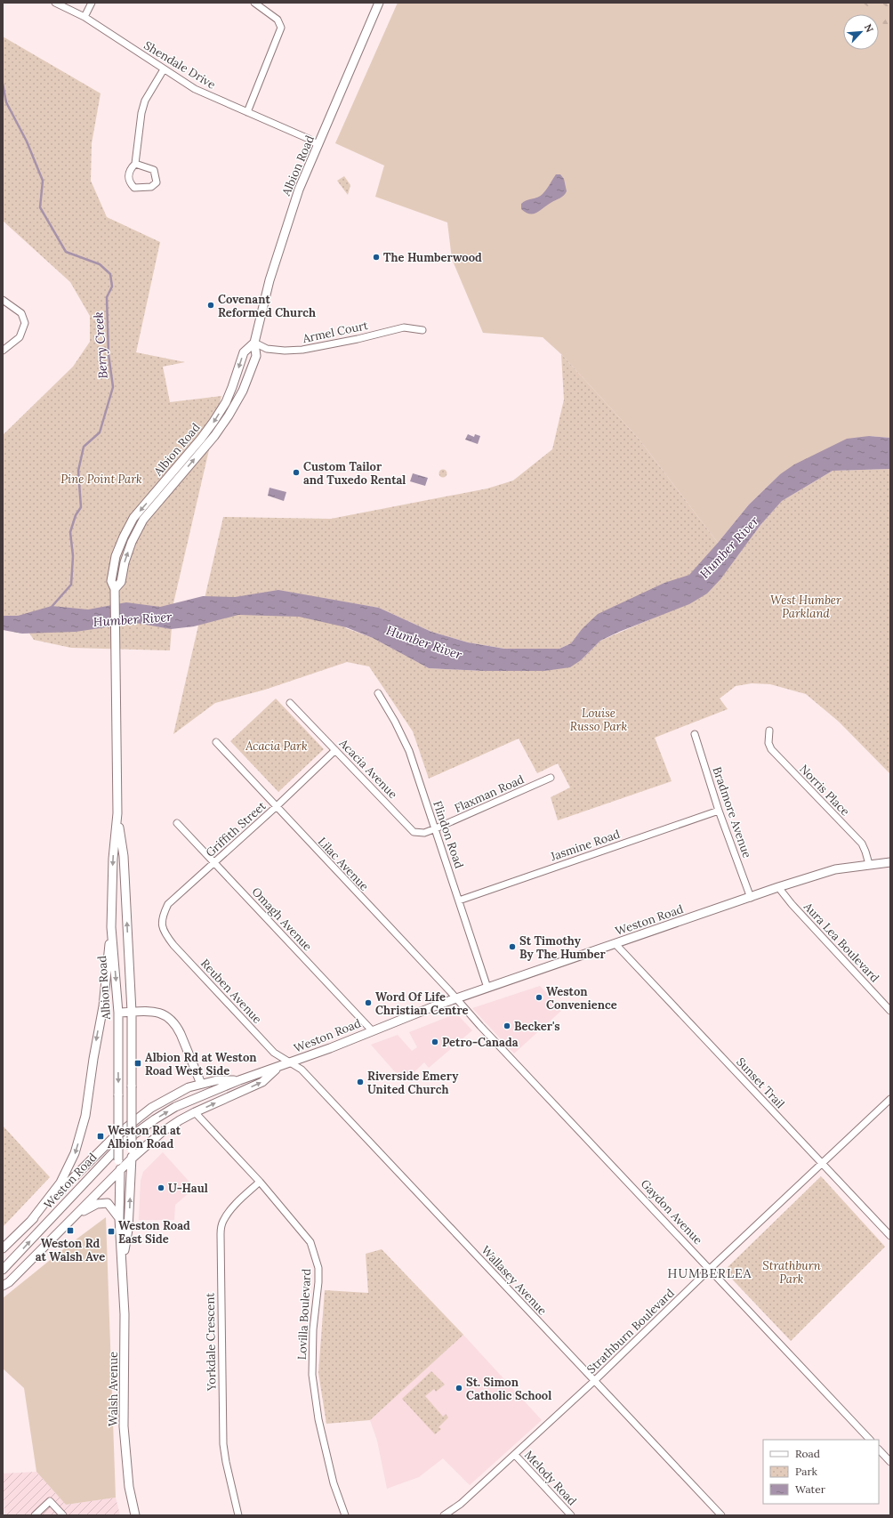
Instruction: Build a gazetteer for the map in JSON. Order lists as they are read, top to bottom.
{
  "streets": {
    "main road": ["Albion Road", "Weston Road", "Walsh Avenue"],
    "street": [
      "Shendale Drive",
      "Armel Court",
      "Acacia Avenue",
      "Norris Place",
      "Flaxman Road",
      "Bradmore Avenue",
      "Griffith Street",
      "Flindon Road",
      "Jasmine Road",
      "Lilac Avenue",
      "Omagh Avenue",
      "Aura Lea Boulevard",
      "Reuben Avenue",
      "Sunset Trail",
      "Gaydon Avenue",
      "Wallasey Avenue",
      "Lovilla Boulevard",
      "Strathburn Boulevard",
      "Yorkdale Crescent",
      "Melody Road"
    ]
  },
  "crossings": [
    ["Shendale Drive", "Albion Road"],
    ["Albion Road", "Armel Court"],
    ["Albion Road", "Walsh Avenue"],
    ["Acacia Avenue", "Flaxman Road"],
    ["Acacia Avenue", "Griffith Street"],
    ["Acacia Avenue", "Flindon Road"],
    ["Norris Place", "Weston Road"],
    ["Flaxman Road", "Flindon Road"],
    ["Bradmore Avenue", "Jasmine Road"],
    ["Bradmore Avenue", "Weston Road"],
    ["Griffith Street", "Lilac Avenue"],
    ["Griffith Street", "Omagh Avenue"],
    ["Griffith Street", "Reuben Avenue"],
    ["Flindon Road", "Jasmine Road"],
    ["Flindon Road", "Weston Road"],
    ["Lilac Avenue", "Weston Road"],
    ["Lilac Avenue", "Gaydon Avenue"],
    ["Omagh Avenue", "Weston Road"],
    ["Weston Road", "Aura Lea Boulevard"],
    ["Weston Road", "Reuben Avenue"],
    ["Weston Road", "Sunset Trail"],
    ["Weston Road", "Gaydon Avenue"],
    ["Weston Road", "Wallasey Avenue"],
    ["Reuben Avenue", "Wallasey Avenue"],
    ["Sunset Trail", "Strathburn Boulevard"],
    ["Gaydon Avenue", "Strathburn Boulevard"],
    ["Wallasey Avenue", "Strathburn Boulevard"],
    ["Lovilla Boulevard", "Yorkdale Crescent"],
    ["Strathburn Boulevard", "Melody Road"]
  ],
  "districts": ["HUMBERLEA"],
  "water": ["Berry Creek", "Humber River"],
  "parks": [
    "Pine Point Park",
    "West Humber Parkland",
    "Louise Russo Park",
    "Acacia Park",
    "Strathburn Park"
  ],
  "places": {
    "other": [
      "The Humberwood",
      "Covenant Reformed Church",
      "Custom Tailor and Tuxedo Rental",
      "St Timothy By The Humber",
      "Weston Convenience",
      "Word Of Life Christian Centre",
      "Becker's",
      "Petro-Canada",
      "Riverside Emery United Church",
      "U-Haul",
      "St. Simon Catholic School"
    ],
    "transit": [
      "Albion Rd at Weston Road West Side",
      "Weston Rd at Albion Road",
      "Weston Rd at Walsh Ave",
      "Weston Road East Side"
    ]
  },
  "legend": ["Road", "Park", "Water"],
  "north": "top right"
}
